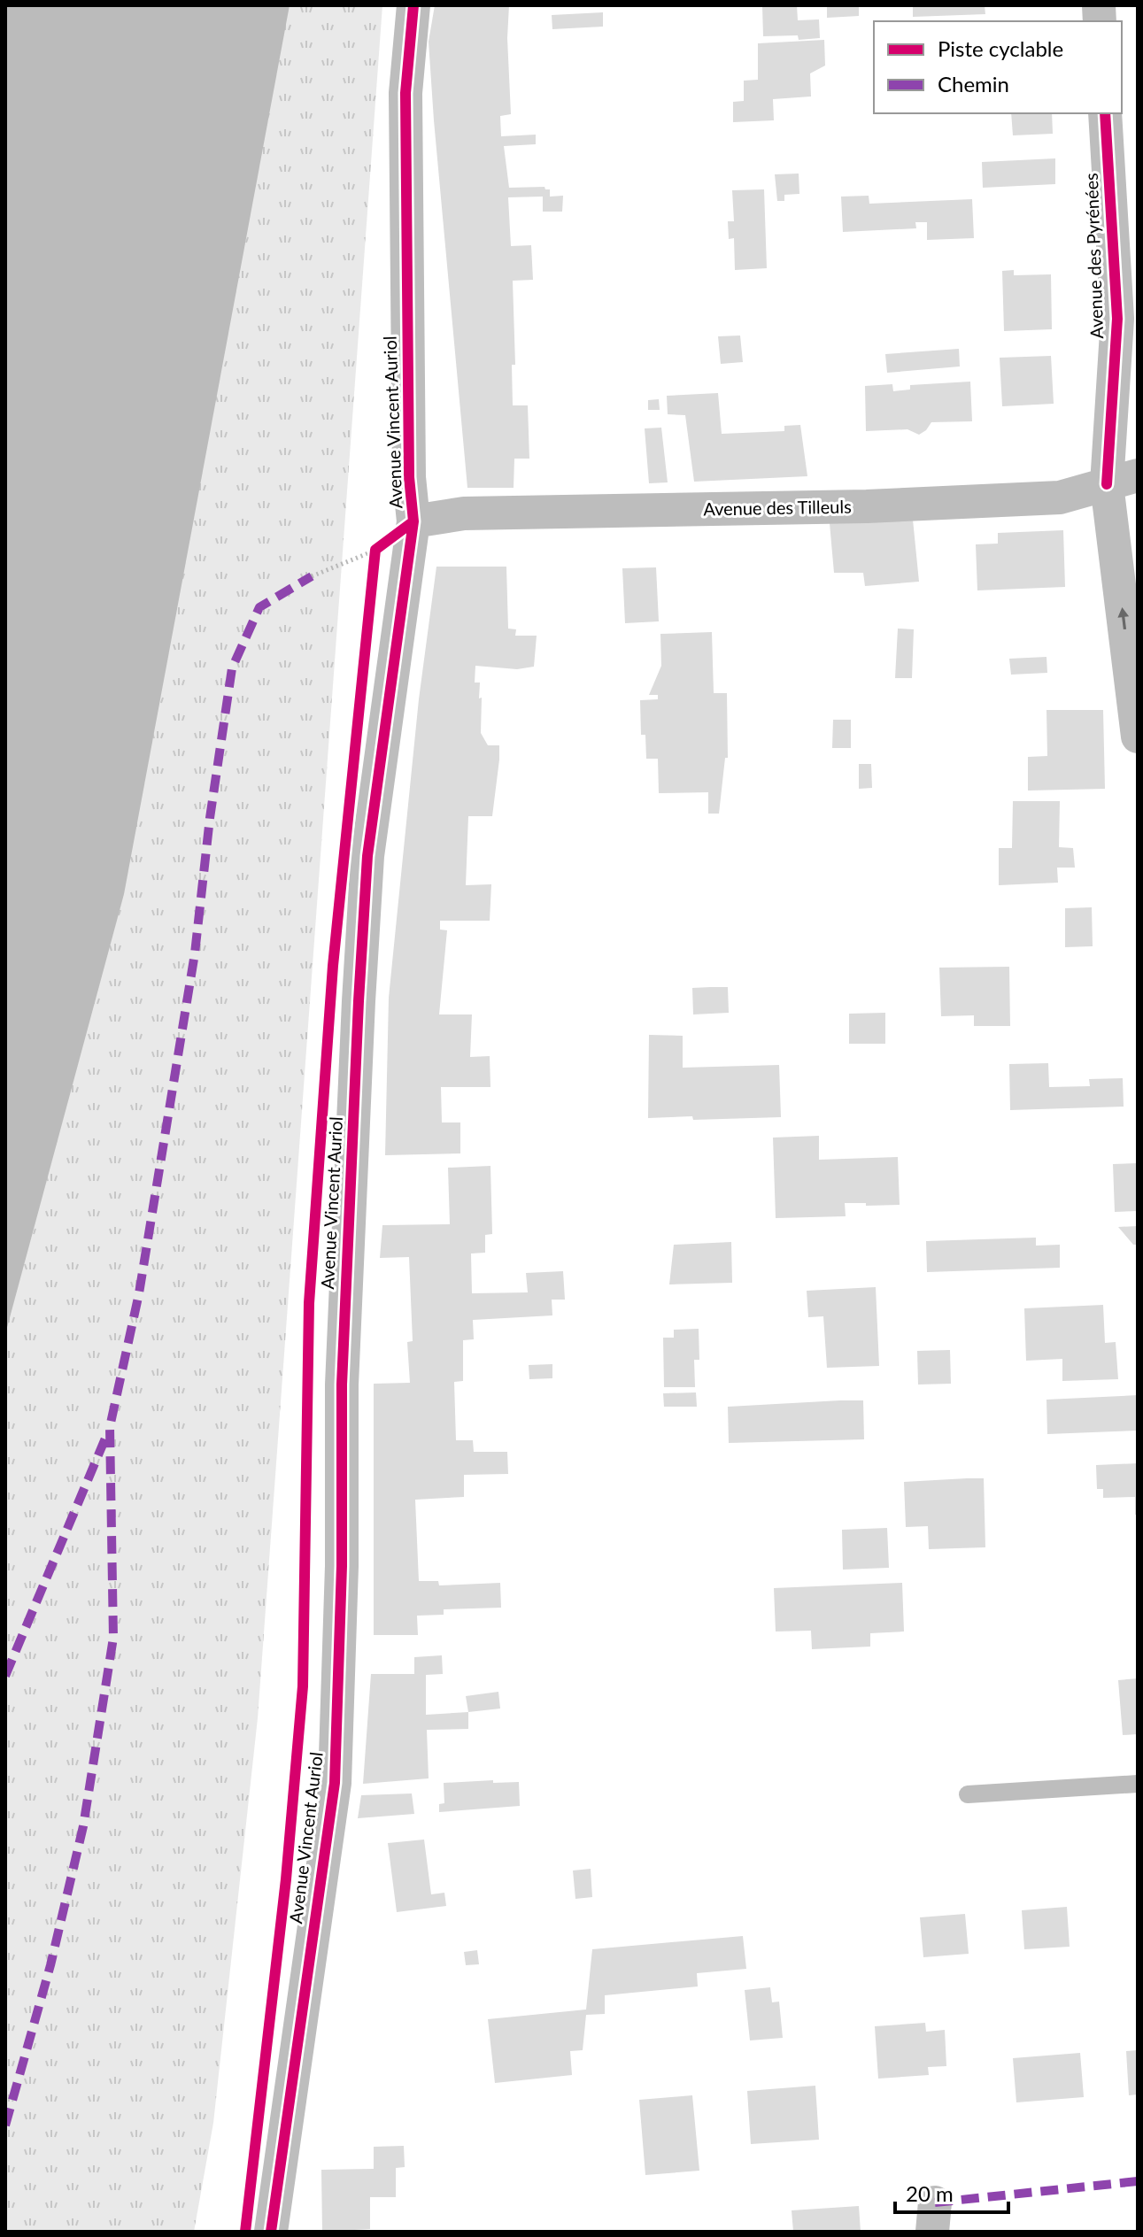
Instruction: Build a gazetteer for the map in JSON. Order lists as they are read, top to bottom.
{
  "streets": {
    "street": ["Avenue des Pyrénées", "Avenue Vincent Auriol", "Avenue des Tilleuls"]
  },
  "crossings": [
    ["Avenue des Pyrénées", "Avenue des Tilleuls"],
    ["Avenue Vincent Auriol", "Avenue des Tilleuls"]
  ],
  "one_way": ["Avenue des Pyrénées"],
  "legend": ["Piste cyclable", "Chemin"],
  "scale_bar": "20 m"
}
